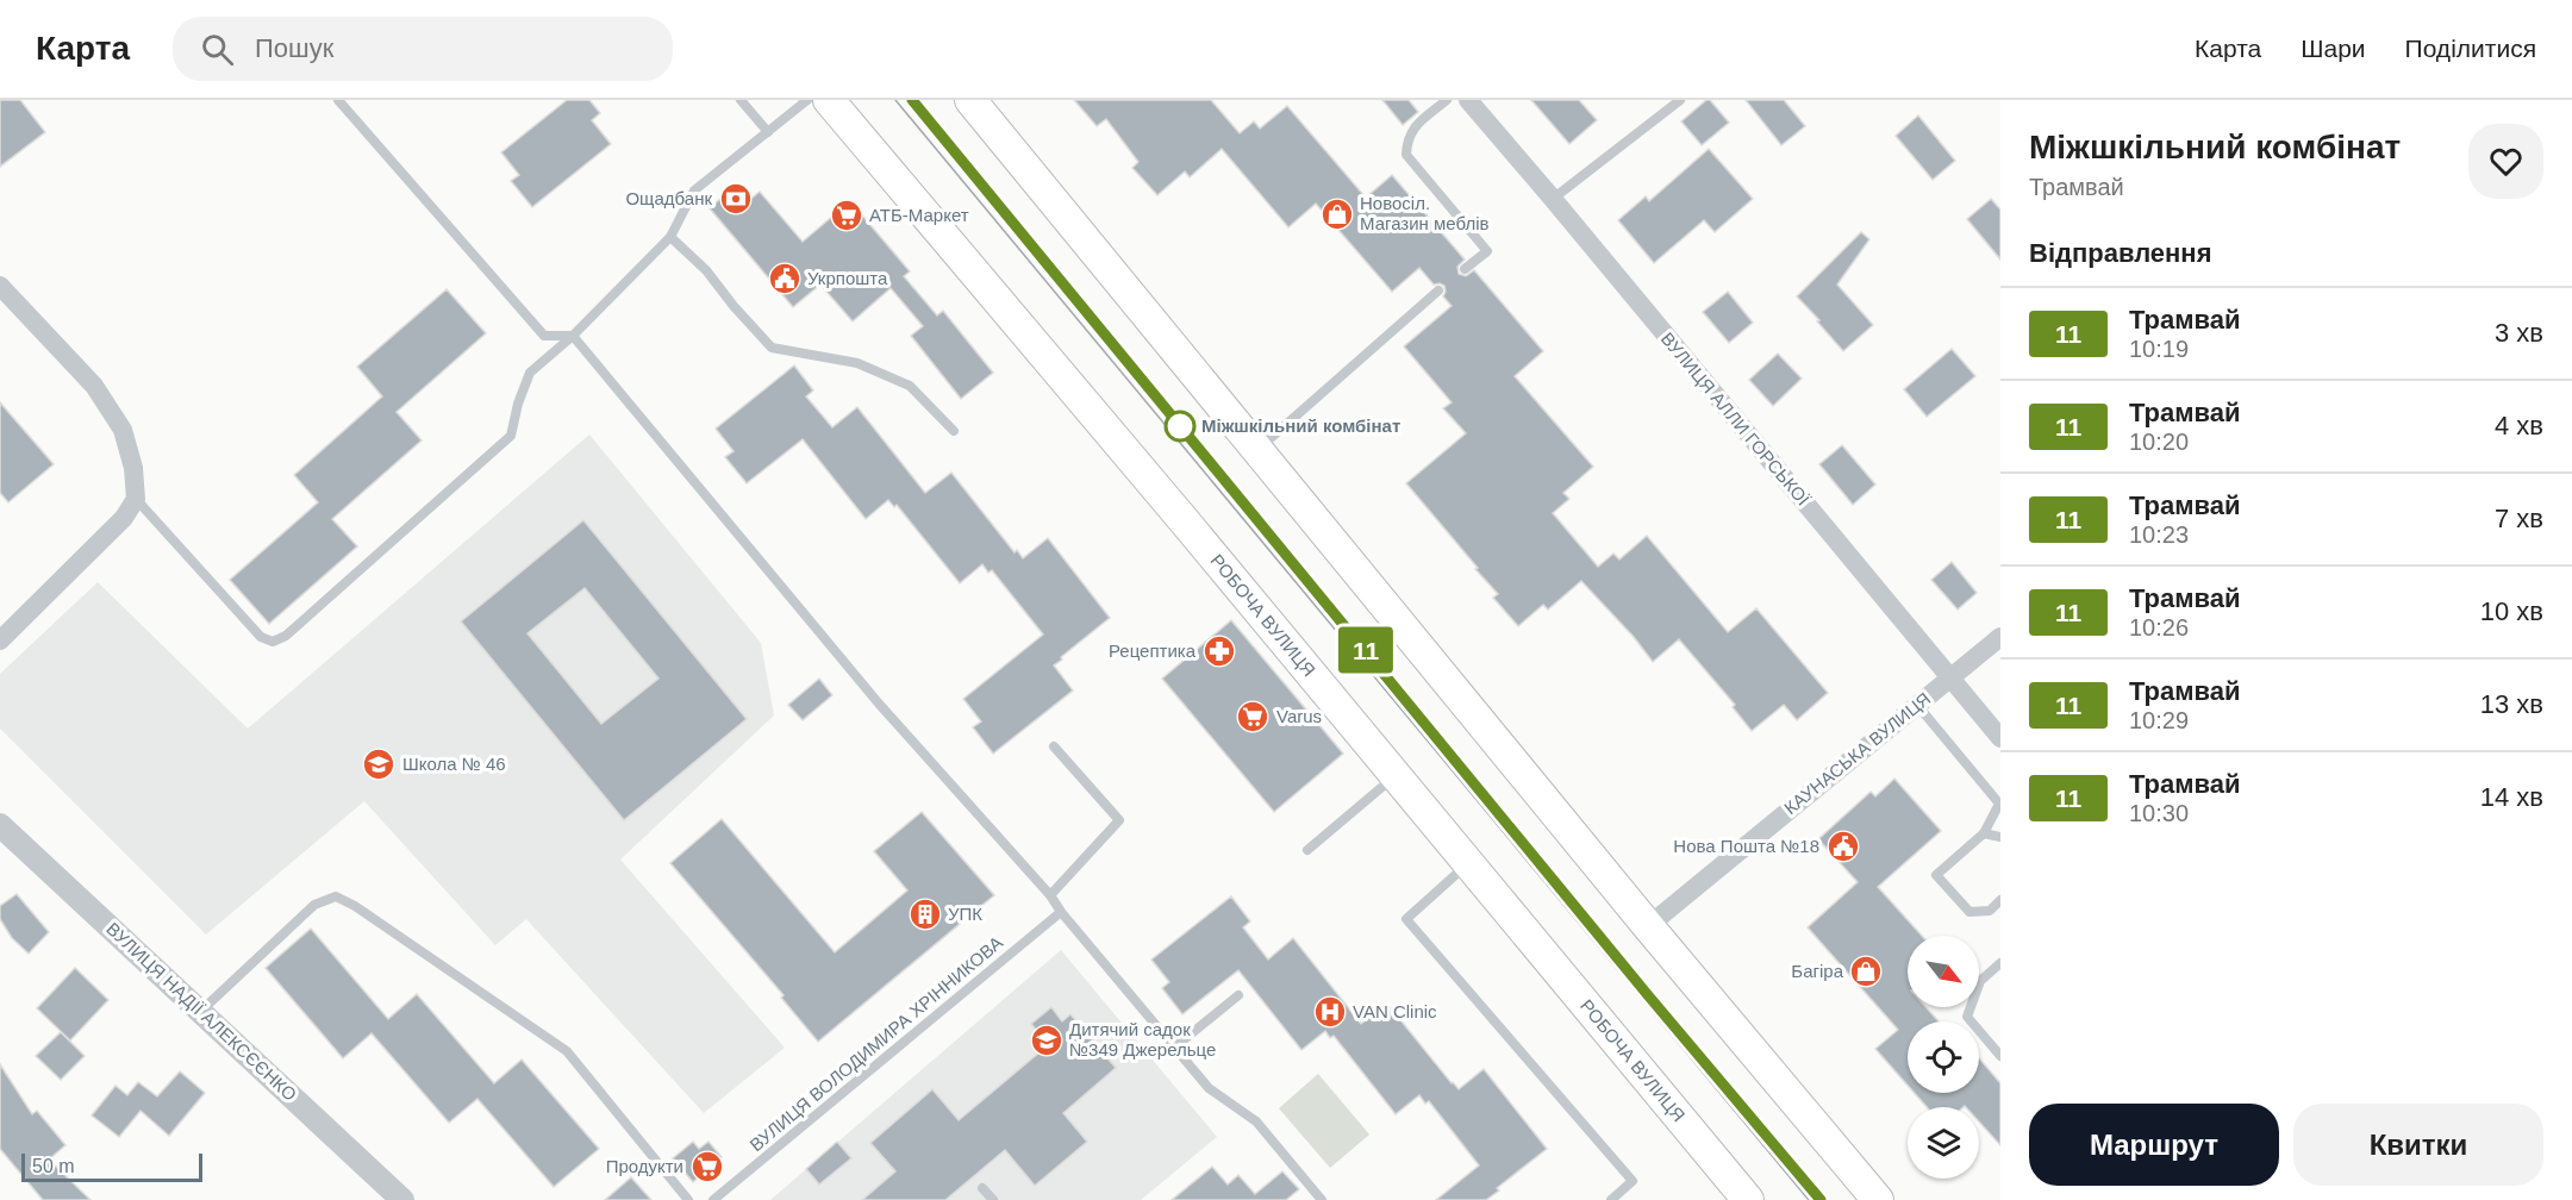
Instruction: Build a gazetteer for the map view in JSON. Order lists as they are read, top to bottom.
{
  "streets": {
    "main road": ["РОБОЧА ВУЛИЦЯ"],
    "street": ["ВУЛИЦЯ АЛЛИ ГОРСЬКОЇ", "КАУНАСЬКА ВУЛИЦЯ", "ВУЛИЦЯ НАДІЇ АЛЕКСЄЄНКО"],
    "lane": ["ВУЛИЦЯ ВОЛОДИМИРА ХРІННИКОВА"]
  },
  "crossings": [
    ["ВУЛИЦЯ АЛЛИ ГОРСЬКОЇ", "КАУНАСЬКА ВУЛИЦЯ"]
  ],
  "places": {
    "bank": ["Ощадбанк"],
    "shop": ["Новосіл. Магазин меблів", "Багіра"],
    "supermarket": ["АТБ-Маркет", "Varus", "Продукти"],
    "public building": ["Укрпошта", "Нова Пошта №18"],
    "other": ["Міжшкільний комбінат"],
    "pharmacy": ["Рецептика"],
    "school or university": ["Школа № 46", "Дитячий садок №349 Джерельце"],
    "building": ["УПК"],
    "hospital": ["VAN Clinic"]
  },
  "lines": ["tram line 11"],
  "scale_bar": "50 m",
  "north": "bottom right",
  "page": {
    "header": "Карта",
    "search": "Пошук",
    "nav": ["Карта", "Шари", "Поділитися"],
    "on_map": "11",
    "heading": [
      ["Міжшкільний комбінат", "Трамвай"],
      "Відправлення"
    ],
    "list": [
      {
        "mark": "11",
        "name": "Трамвай",
        "note": "10:19",
        "value": "3 хв"
      },
      {
        "mark": "11",
        "name": "Трамвай",
        "note": "10:20",
        "value": "4 хв"
      },
      {
        "mark": "11",
        "name": "Трамвай",
        "note": "10:23",
        "value": "7 хв"
      },
      {
        "mark": "11",
        "name": "Трамвай",
        "note": "10:26",
        "value": "10 хв"
      },
      {
        "mark": "11",
        "name": "Трамвай",
        "note": "10:29",
        "value": "13 хв"
      },
      {
        "mark": "11",
        "name": "Трамвай",
        "note": "10:30",
        "value": "14 хв"
      }
    ],
    "buttons": ["Маршрут", "Квитки"],
    "scale": "50 m"
  }
}
